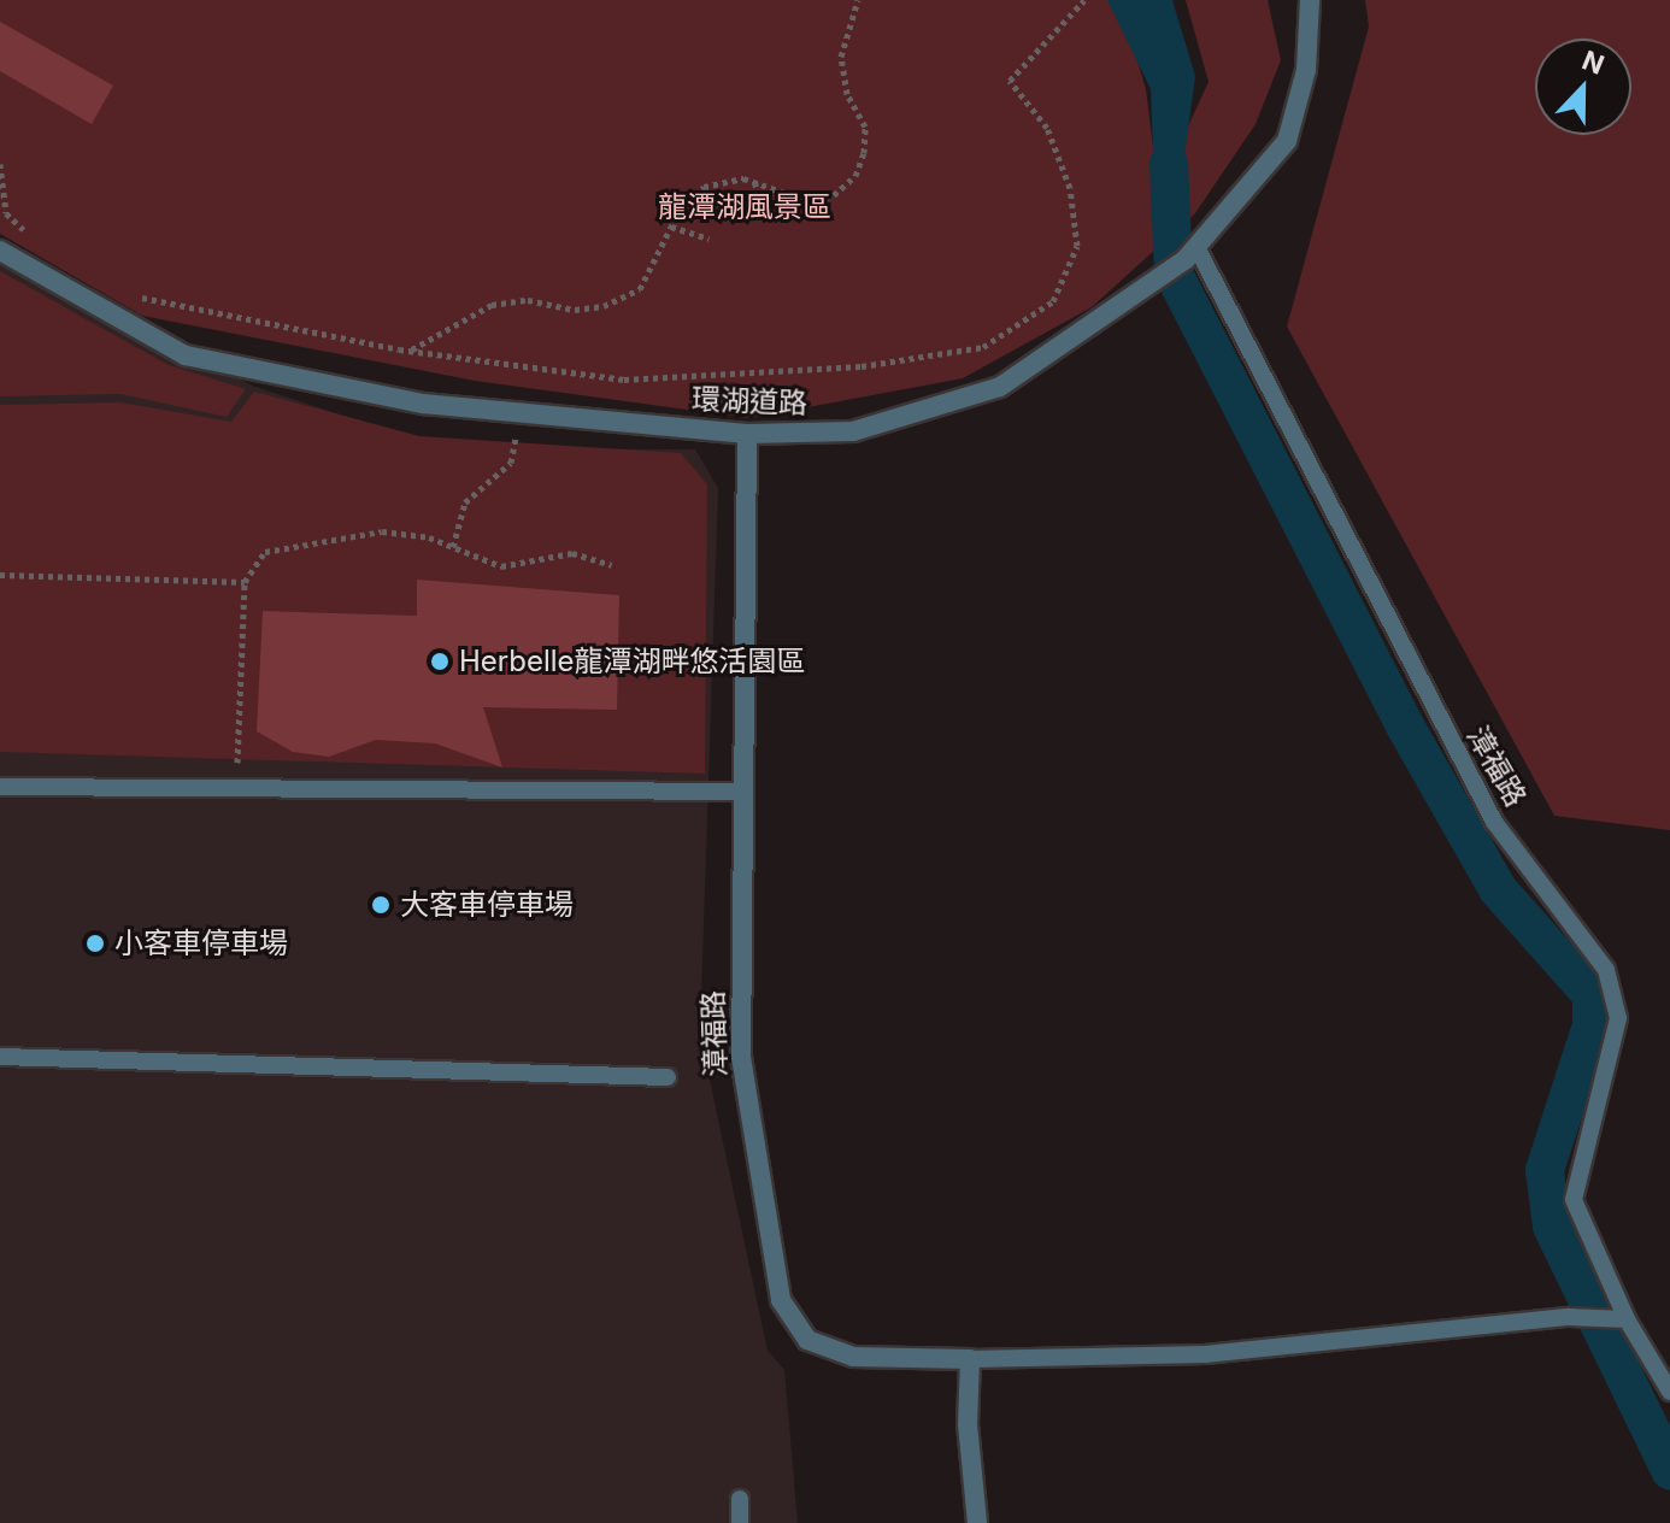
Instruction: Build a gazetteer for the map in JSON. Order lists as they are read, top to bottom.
{
  "streets": {
    "street": ["環湖道路", "漳福路"]
  },
  "crossings": [
    ["環湖道路", "漳福路"]
  ],
  "parks": ["龍潭湖風景區"],
  "places": ["Herbelle龍潭湖畔悠活園區", "大客車停車場", "小客車停車場"],
  "north": "top"
}
